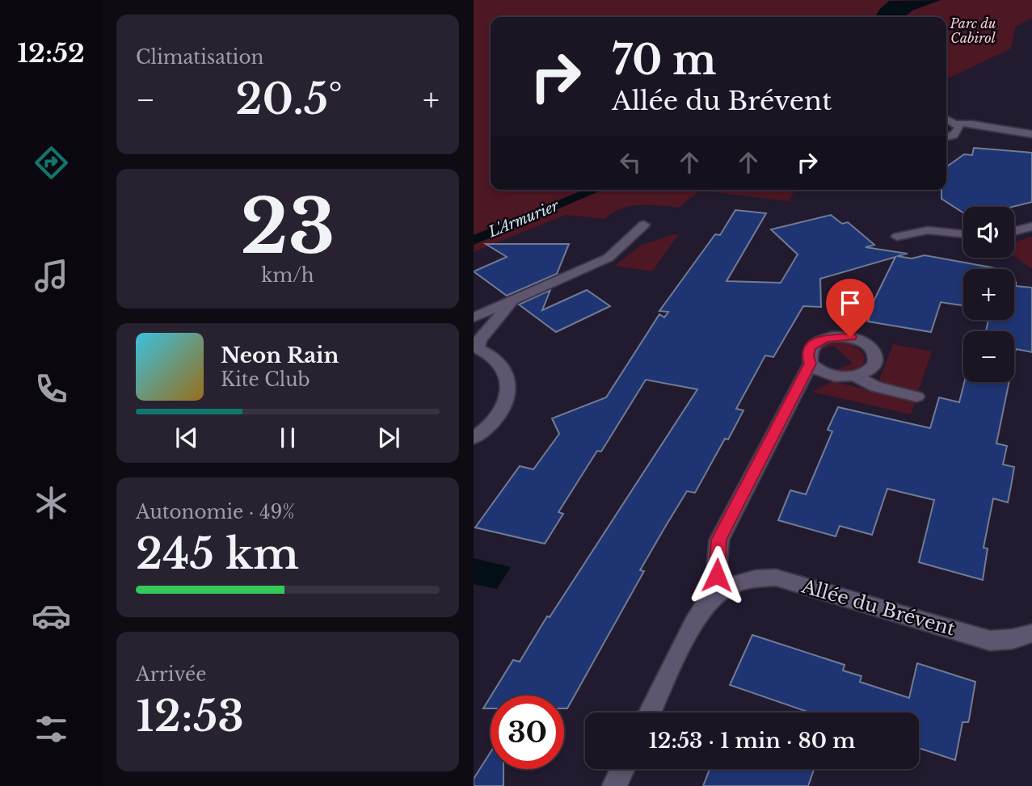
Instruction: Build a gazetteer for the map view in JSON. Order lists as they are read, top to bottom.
{
  "streets": {
    "street": ["Allée du Brévent"]
  },
  "water": ["L'Armurier"],
  "parks": ["Parc du Cabirol"],
  "page": {
    "tabs": "12:52",
    "tile": [
      "Climatisation",
      ["23", "km/h"],
      ["Autonomie · 49%", "245 km"],
      ["Arrivée", "12:53"]
    ],
    "turn": ["70 m", "Allée du Brévent"],
    "heat": ["−", "20.5°", "+"],
    "map_buttons": ["+", "−"],
    "song": ["Neon Rain", "Kite Club"],
    "limit": "30",
    "trip": "12:53 · 1 min · 80 m"
  }
}
